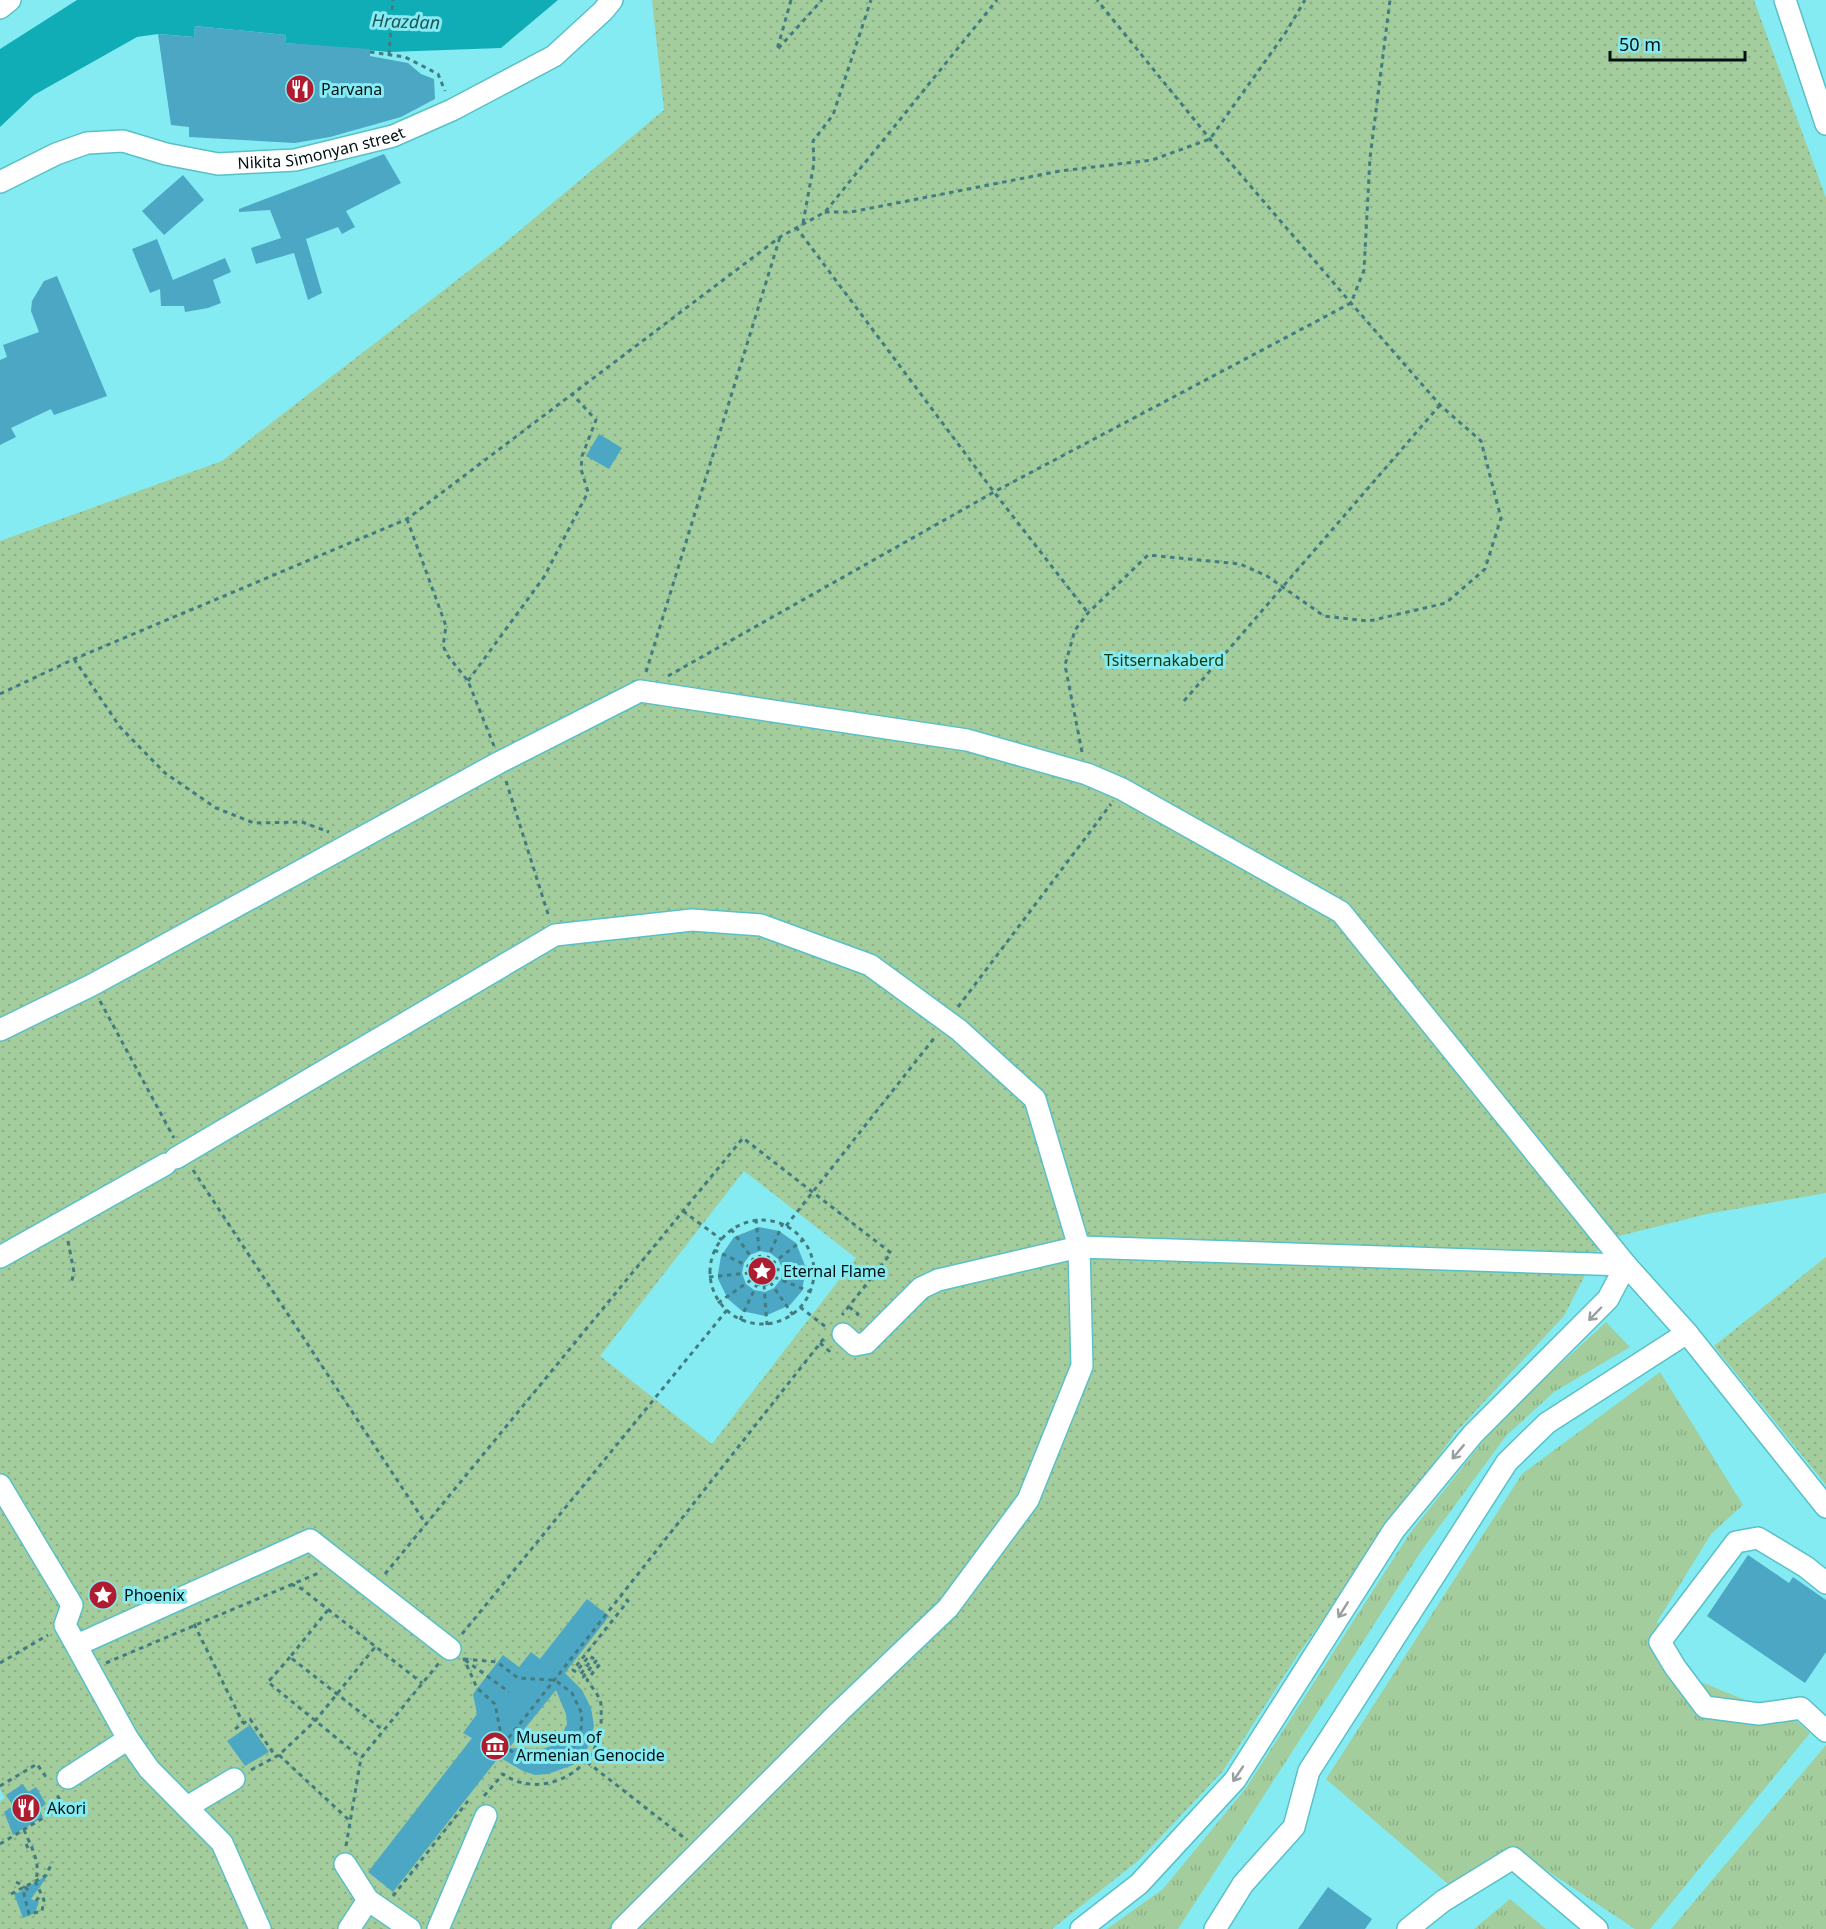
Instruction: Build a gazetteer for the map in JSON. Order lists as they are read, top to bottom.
{
  "streets": {
    "street": ["Nikita Simonyan street"]
  },
  "water": ["Hrazdan"],
  "parks": ["Tsitsernakaberd"],
  "places": {
    "restaurant": ["Parvana", "Akori"],
    "place": ["Eternal Flame", "Phoenix"],
    "museum": ["Museum of Armenian Genocide"]
  },
  "scale_bar": "50 m"
}
